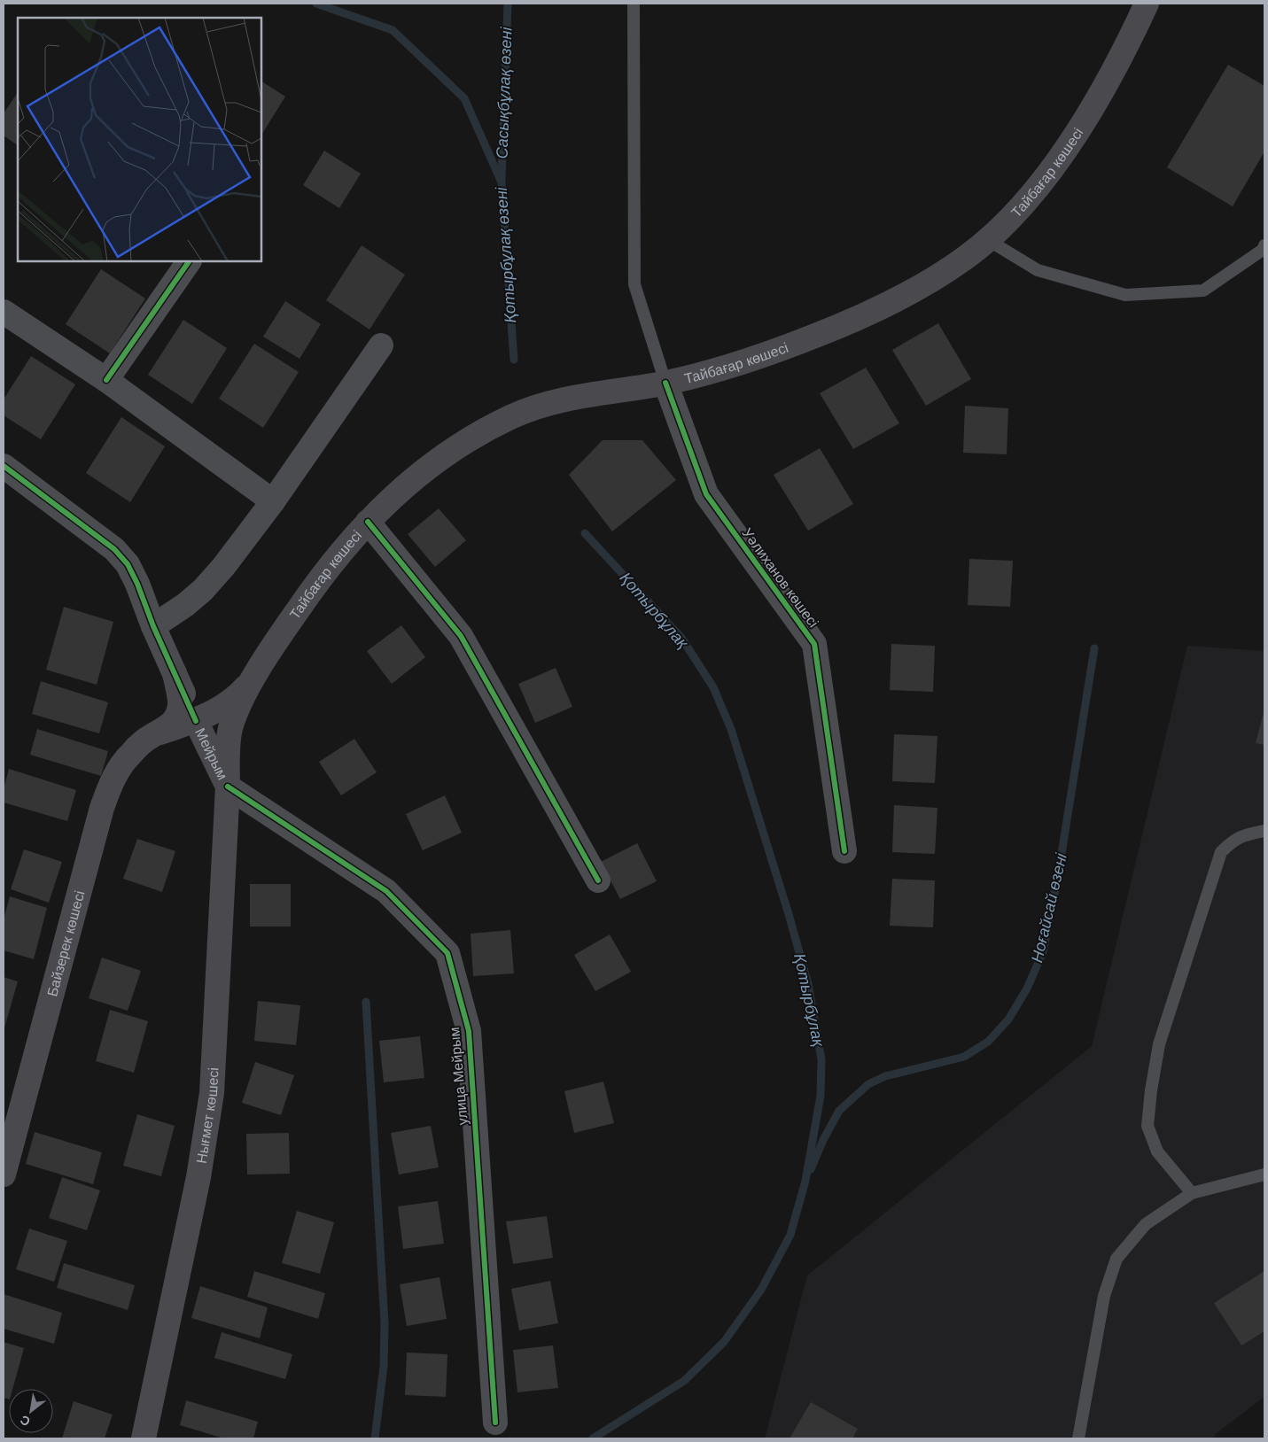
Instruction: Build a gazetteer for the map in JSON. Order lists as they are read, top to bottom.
{
  "streets": {
    "main road": [
      "Тайбағар көшесі",
      "Мейрым",
      "Байзерек көшесі",
      "Нығмет көшесі"
    ],
    "street": ["Уәлиханов көшесі", "улица Мейрым"]
  },
  "crossings": [
    ["Тайбағар көшесі", "Уәлиханов көшесі"],
    ["Тайбағар көшесі", "Нығмет көшесі"],
    ["Мейрым", "улица Мейрым"],
    ["Мейрым", "Нығмет көшесі"],
    ["улица Мейрым", "Нығмет көшесі"]
  ],
  "water": [
    "Сасықбұлақ өзені",
    "Қотырбұлақ өзені",
    "Қотырбұлақ",
    "Ноғайсай өзені"
  ],
  "north": "bottom left"
}
